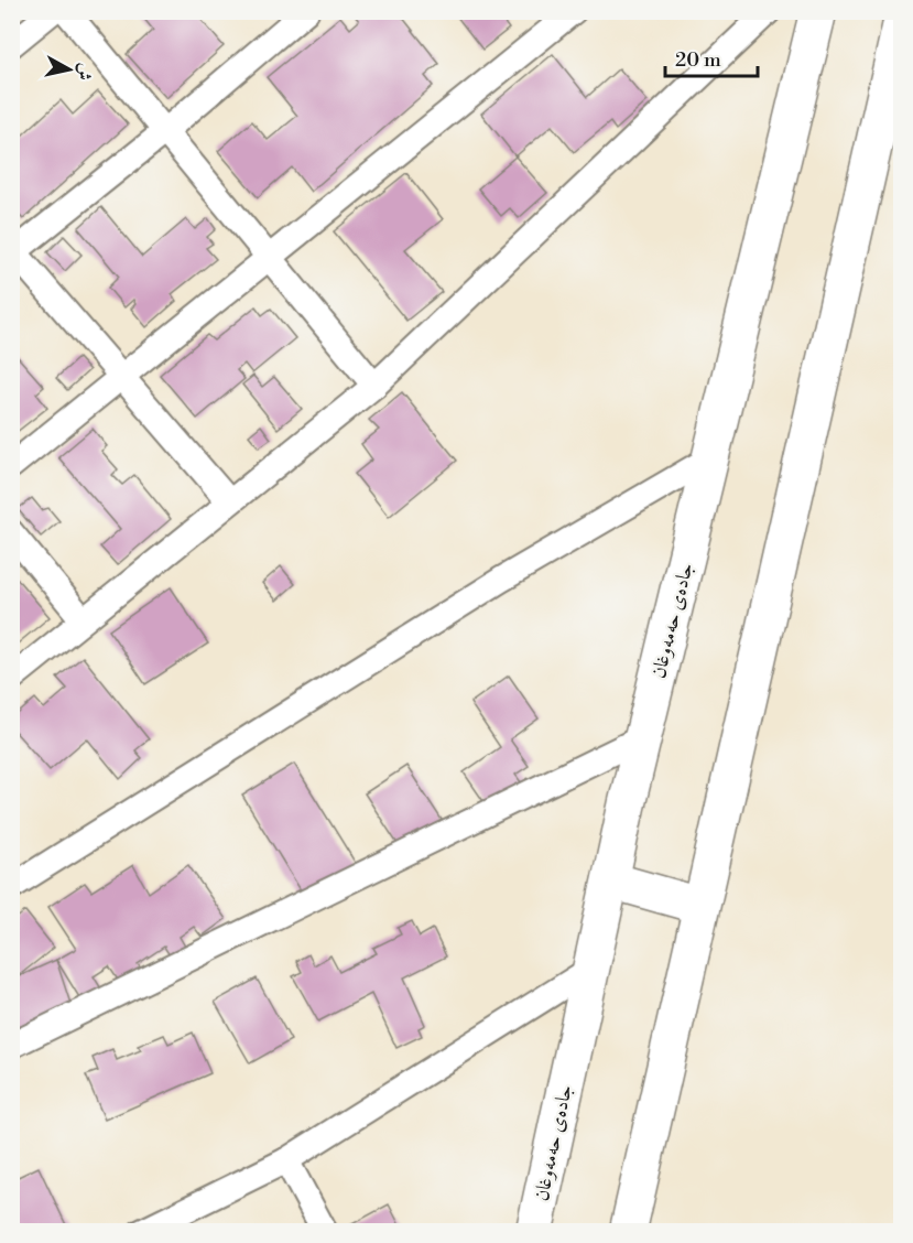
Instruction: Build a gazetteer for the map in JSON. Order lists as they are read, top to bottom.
{
  "streets": {
    "main road": ["جادەی حەمەوغان"]
  },
  "scale_bar": "20 m",
  "north": "right"
}
